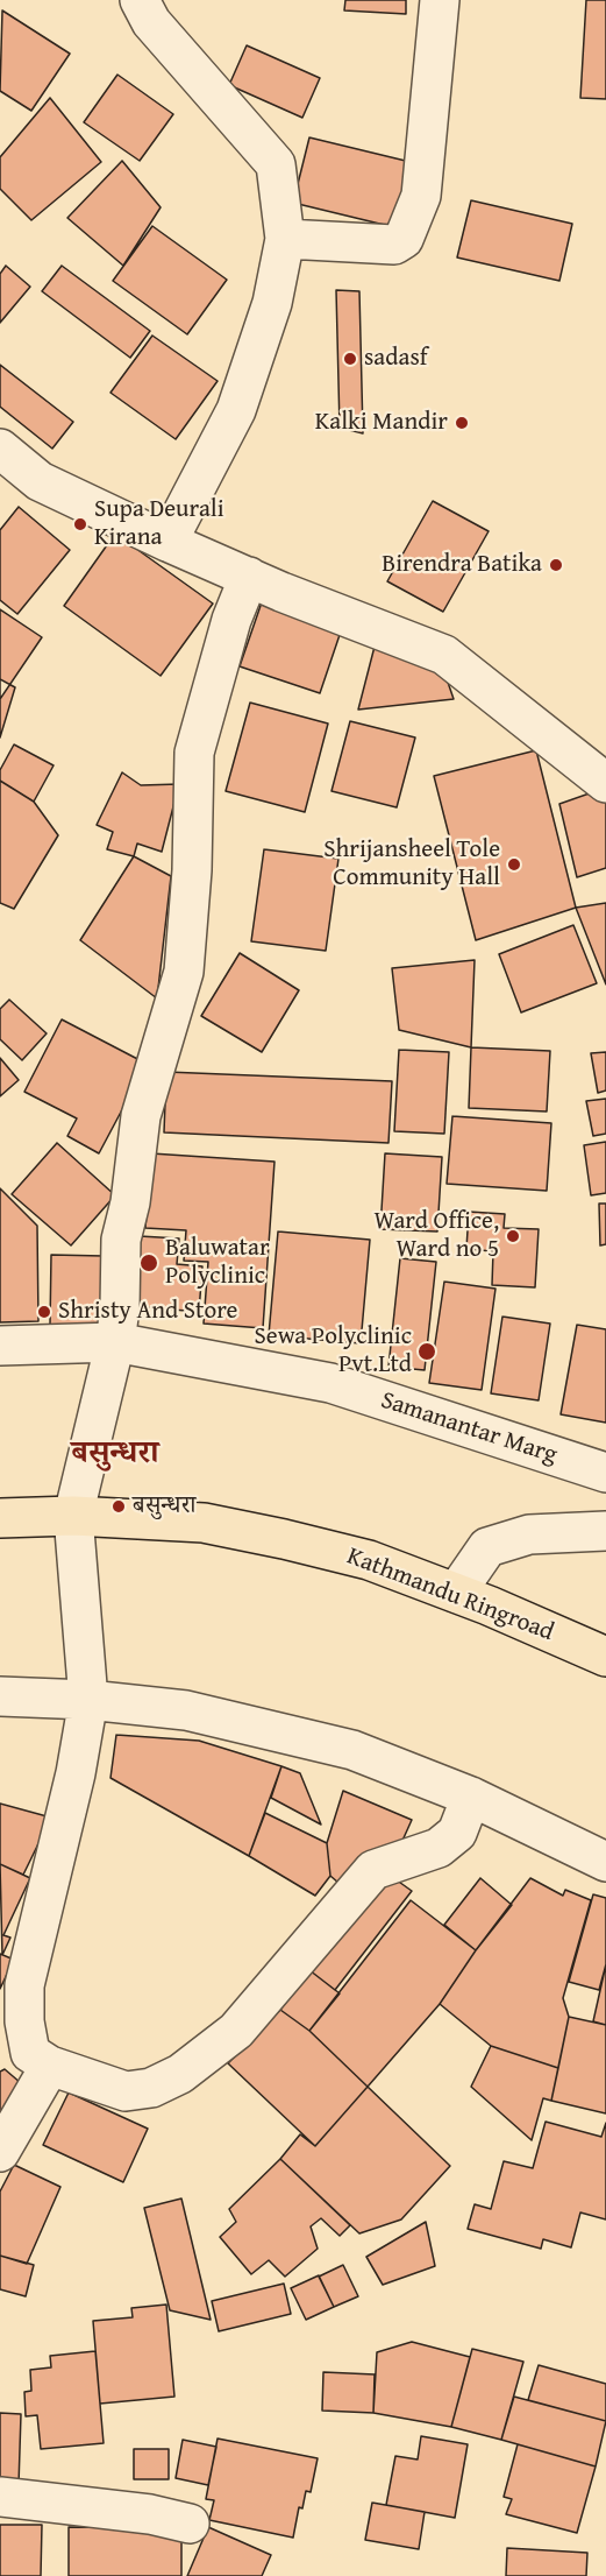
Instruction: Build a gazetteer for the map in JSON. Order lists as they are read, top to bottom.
{
  "streets": {
    "highway": ["Kathmandu Ringroad"],
    "street": ["Samanantar Marg"]
  },
  "districts": ["बसुन्धरा"],
  "places": [
    "sadasf",
    "Kalki Mandir",
    "Supa Deurali Kirana",
    "Birendra Batika",
    "Shrijansheel Tole Community Hall",
    "Ward Office, Ward no 5",
    "Baluwatar Polyclinic",
    "Shristy And Store",
    "Sewa Polyclinic Pvt.Ltd",
    "बसुन्धरा"
  ]
}
